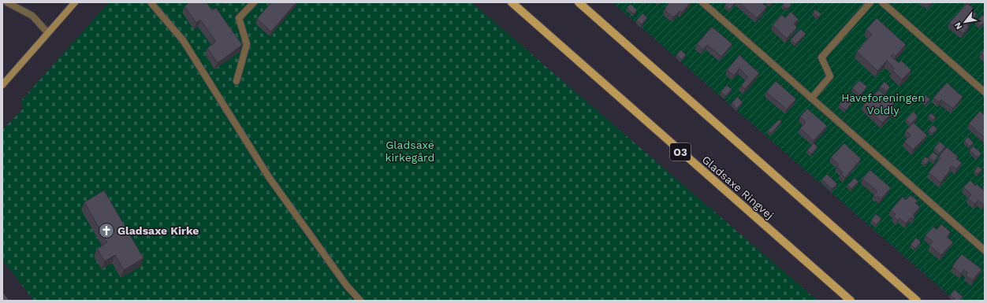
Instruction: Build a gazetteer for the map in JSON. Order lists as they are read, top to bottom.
{
  "streets": {
    "main road": ["O3", "Gladsaxe Ringvej"]
  },
  "parks": ["Haveforeningen Voldly", "Gladsaxe kirkegård"],
  "places": {
    "church": ["Gladsaxe Kirke"]
  },
  "north": "bottom left"
}
